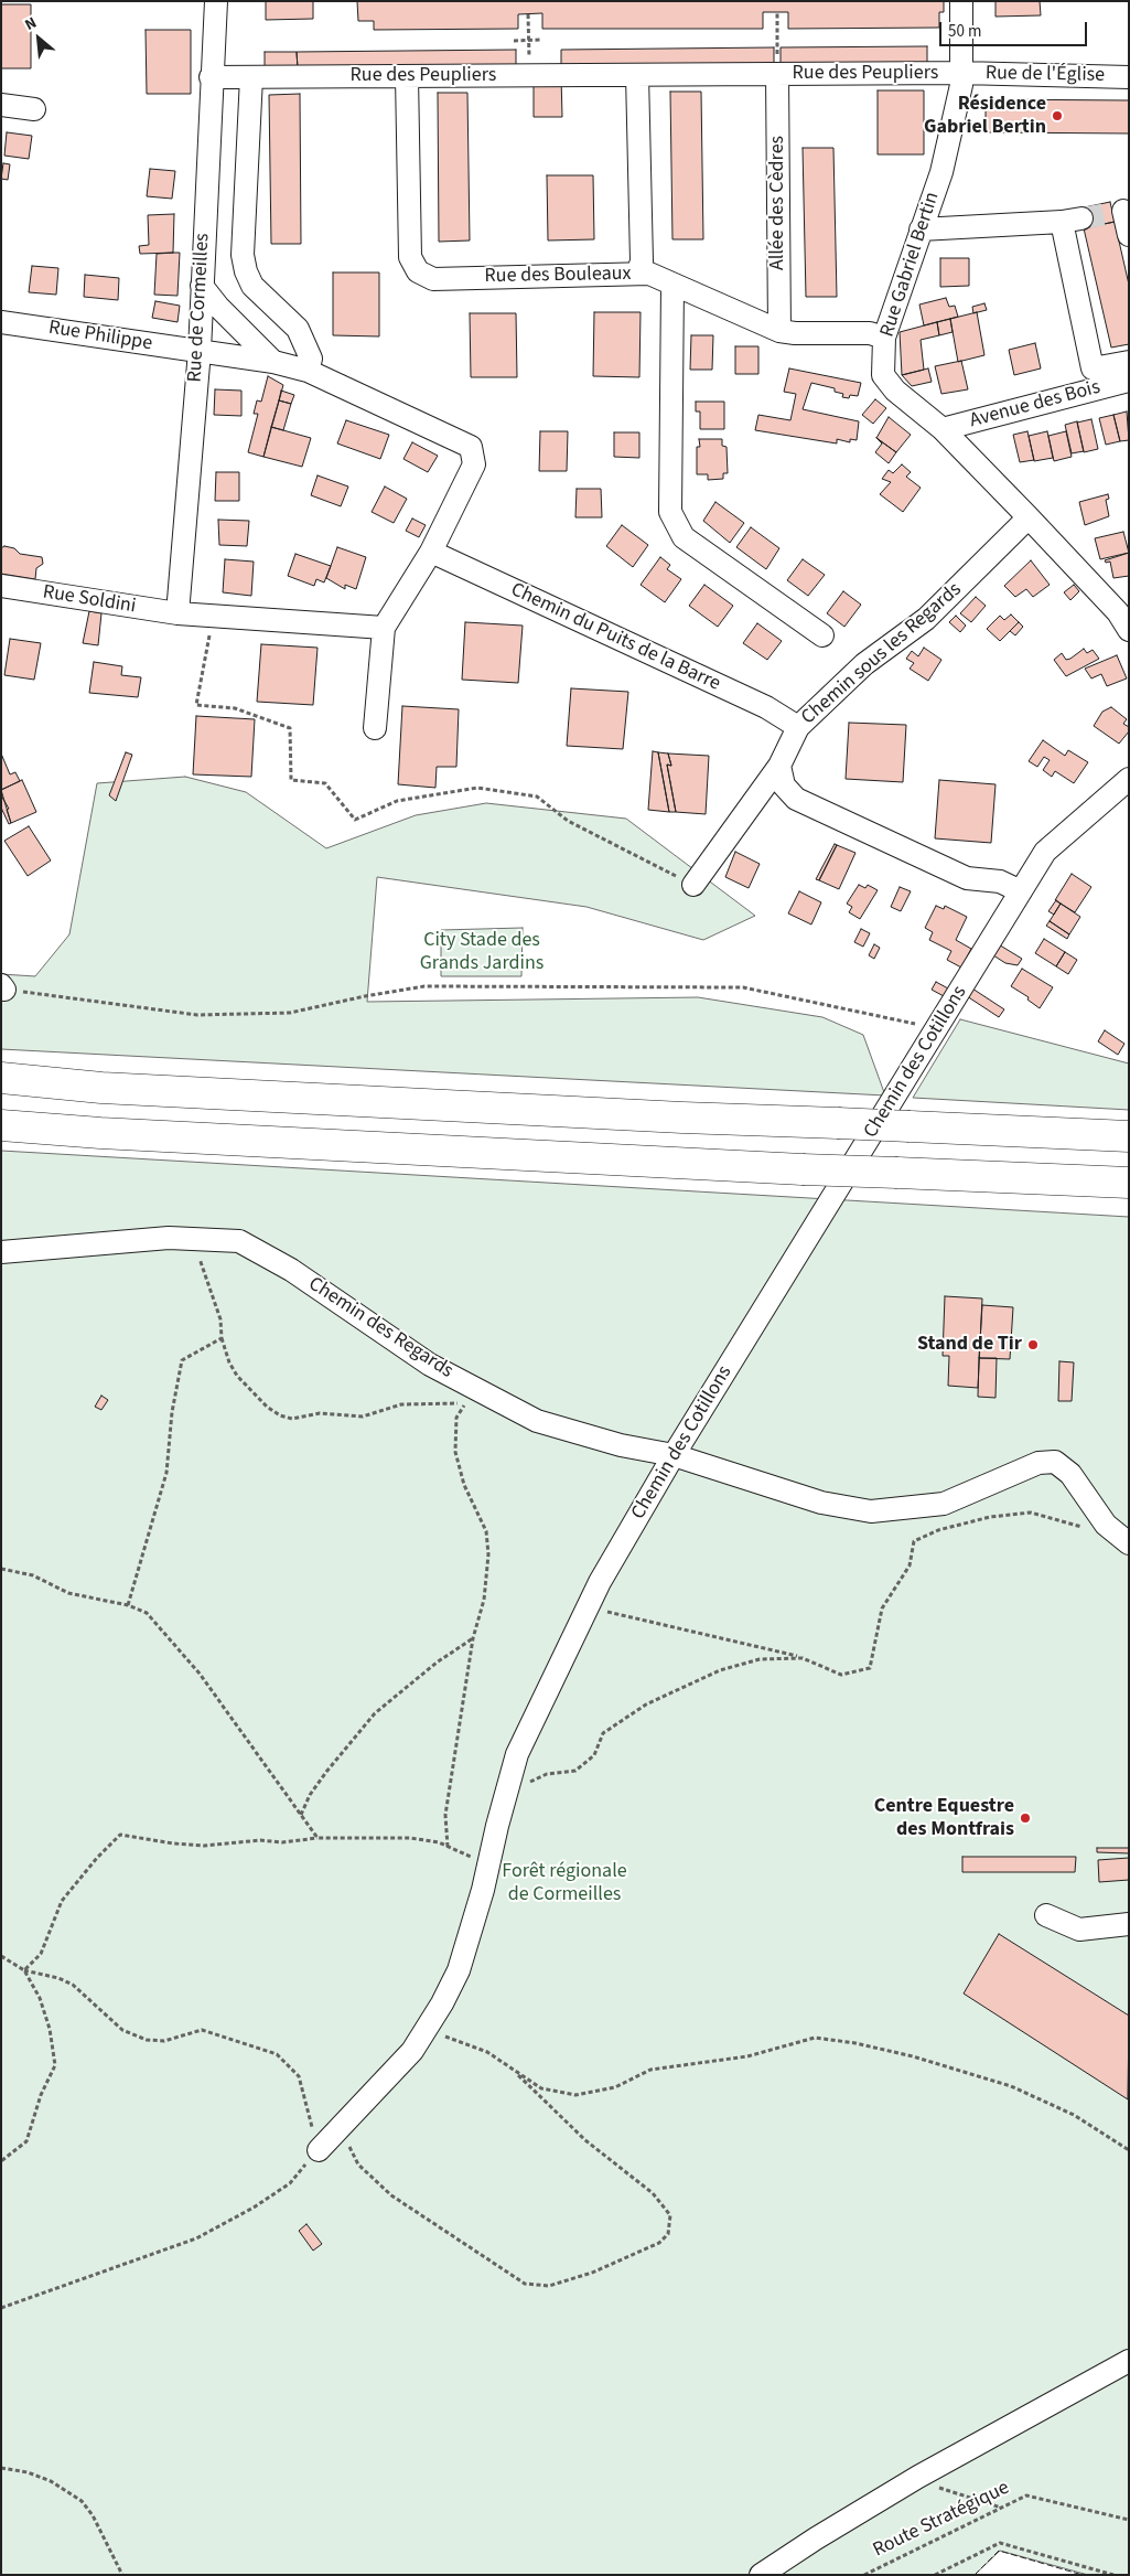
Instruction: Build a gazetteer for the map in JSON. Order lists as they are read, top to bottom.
{
  "streets": {
    "street": [
      "Rue des Peupliers",
      "Rue de l'Église",
      "Allée des Cèdres",
      "Rue Gabriel Bertin",
      "Rue des Bouleaux",
      "Rue de Cormeilles",
      "Rue Philippe",
      "Avenue des Bois",
      "Rue Soldini",
      "Chemin du Puits de la Barre",
      "Chemin sous les Regards",
      "Chemin des Cotillons",
      "Chemin des Regards"
    ],
    "path": ["Route Stratégique"]
  },
  "crossings": [
    ["Rue des Peupliers", "Rue de l'Église"],
    ["Rue des Peupliers", "Allée des Cèdres"],
    ["Rue des Peupliers", "Rue Gabriel Bertin"],
    ["Rue des Peupliers", "Rue des Bouleaux"],
    ["Rue des Peupliers", "Rue de Cormeilles"],
    ["Rue de l'Église", "Rue Gabriel Bertin"],
    ["Allée des Cèdres", "Rue des Bouleaux"],
    ["Rue Gabriel Bertin", "Rue des Bouleaux"],
    ["Rue Gabriel Bertin", "Avenue des Bois"],
    ["Rue Gabriel Bertin", "Chemin sous les Regards"],
    ["Rue de Cormeilles", "Rue Philippe"],
    ["Rue de Cormeilles", "Rue Soldini"],
    ["Chemin du Puits de la Barre", "Chemin sous les Regards"],
    ["Chemin des Cotillons", "Chemin des Regards"]
  ],
  "parks": ["City Stade des Grands Jardins", "Forêt régionale de Cormeilles"],
  "places": ["Résidence Gabriel Bertin", "Stand de Tir", "Centre Equestre des Montfrais"],
  "scale_bar": "50 m",
  "north": "top left"
}
